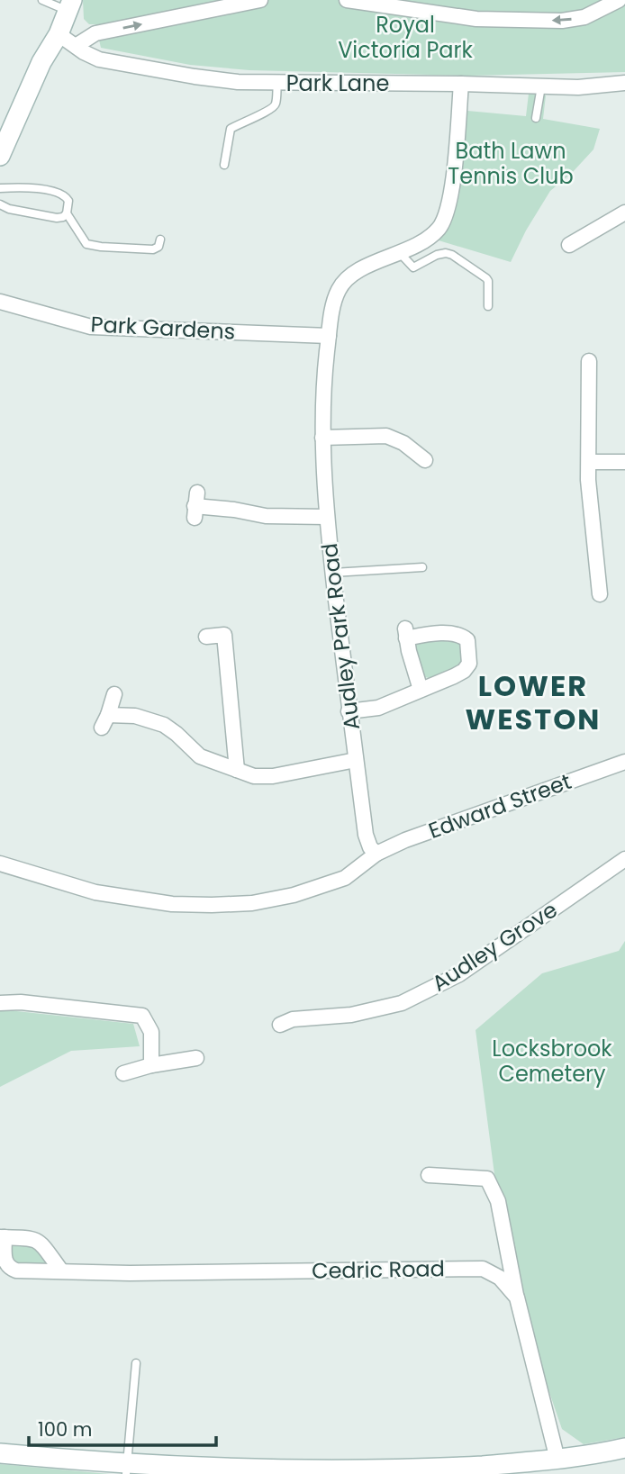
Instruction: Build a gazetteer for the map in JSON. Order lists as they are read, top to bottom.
{
  "streets": {
    "street": [
      "Park Lane",
      "Park Gardens",
      "Audley Park Road",
      "Edward Street",
      "Audley Grove",
      "Cedric Road"
    ]
  },
  "crossings": [
    ["Park Lane", "Audley Park Road"],
    ["Park Gardens", "Audley Park Road"],
    ["Audley Park Road", "Edward Street"]
  ],
  "districts": ["LOWER WESTON"],
  "parks": ["Royal Victoria Park", "Bath Lawn Tennis Club", "Locksbrook Cemetery"],
  "scale_bar": "100 m"
}
